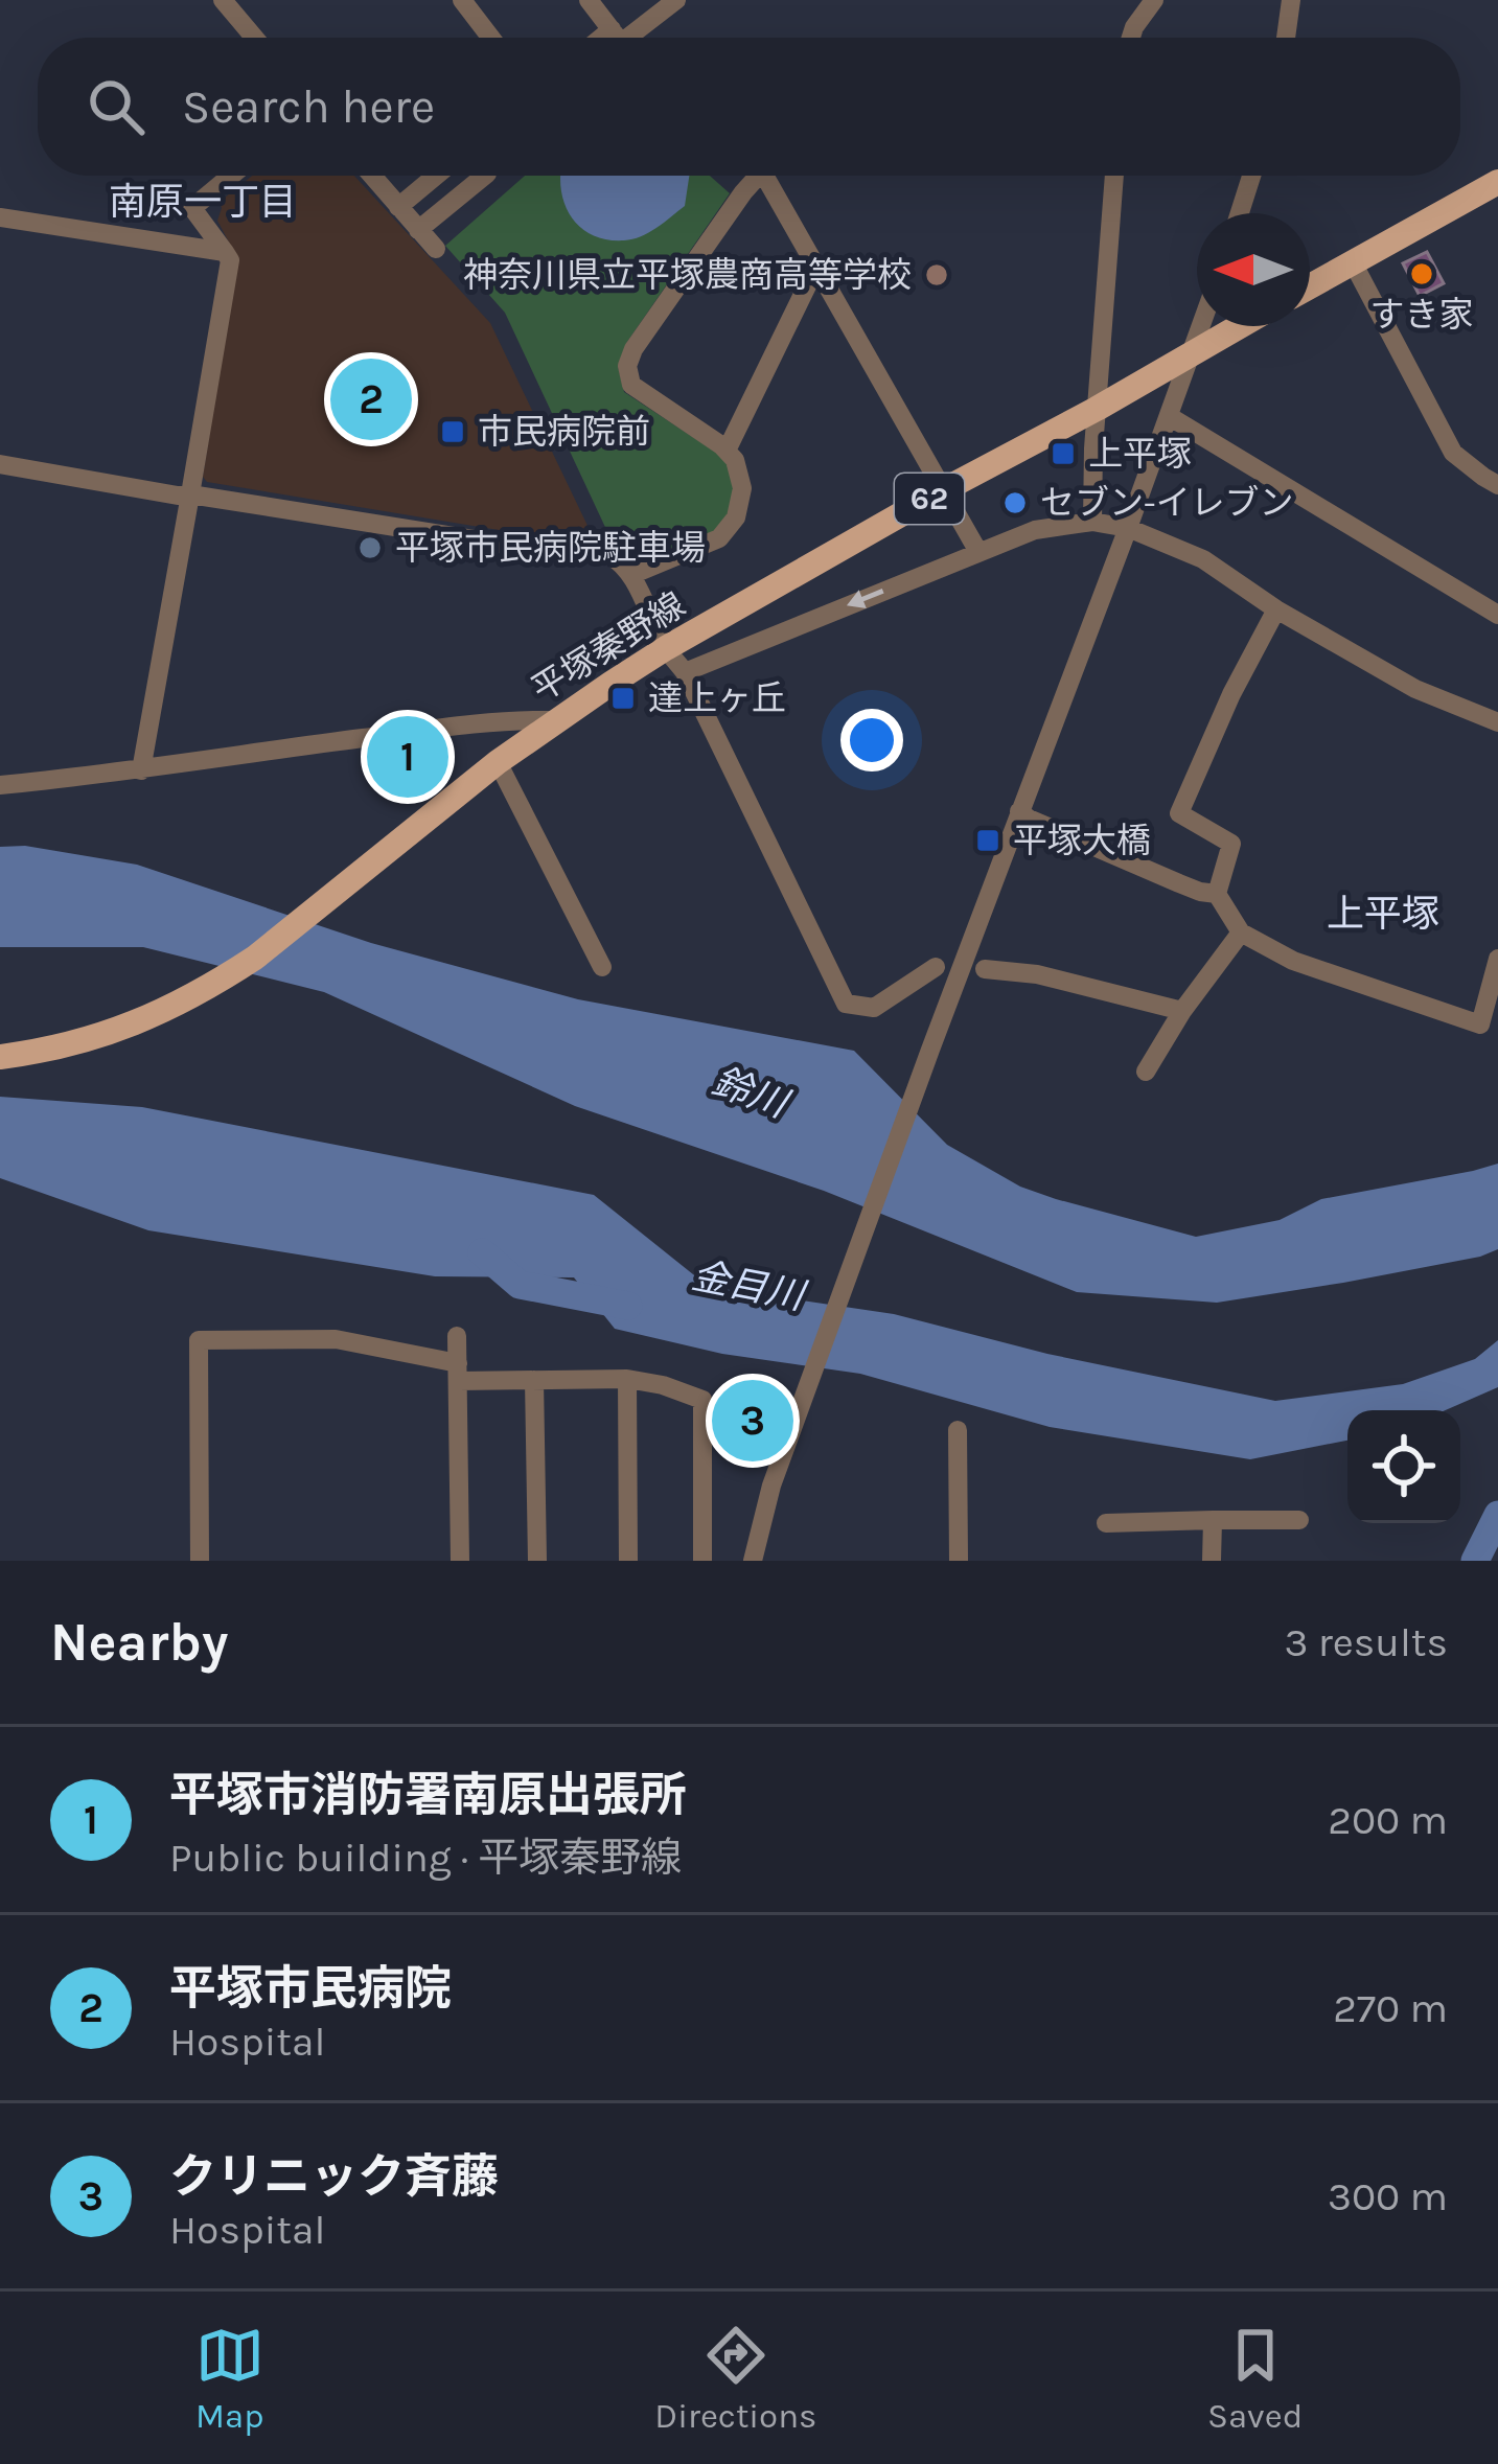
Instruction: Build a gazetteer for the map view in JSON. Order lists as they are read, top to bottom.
{
  "streets": {
    "main road": ["62", "平塚秦野線"]
  },
  "districts": ["南原一丁目", "上平塚"],
  "water": ["鈴川", "金目川"],
  "places": {
    "other": [
      "すき家",
      "神奈川県立平塚農商高等学校",
      "セブン-イレブン",
      "平塚市民病院駐車場"
    ],
    "transit": [
      "市民病院前",
      "上平塚",
      "達上ヶ丘",
      "平塚大橋"
    ]
  },
  "north": "left",
  "page": {
    "search": "Search here",
    "pins": ["2", "1", "3"],
    "heading": ["Nearby", "3 results"],
    "list": [
      {
        "mark": "1",
        "name": "平塚市消防署南原出張所",
        "note": "Public building · 平塚秦野線",
        "value": "200 m"
      },
      {
        "mark": "2",
        "name": "平塚市民病院",
        "note": "Hospital",
        "value": "270 m"
      },
      {
        "mark": "3",
        "name": "クリニック斉藤",
        "note": "Hospital",
        "value": "300 m"
      }
    ],
    "nav": ["Map", "Directions", "Saved"]
  }
}
